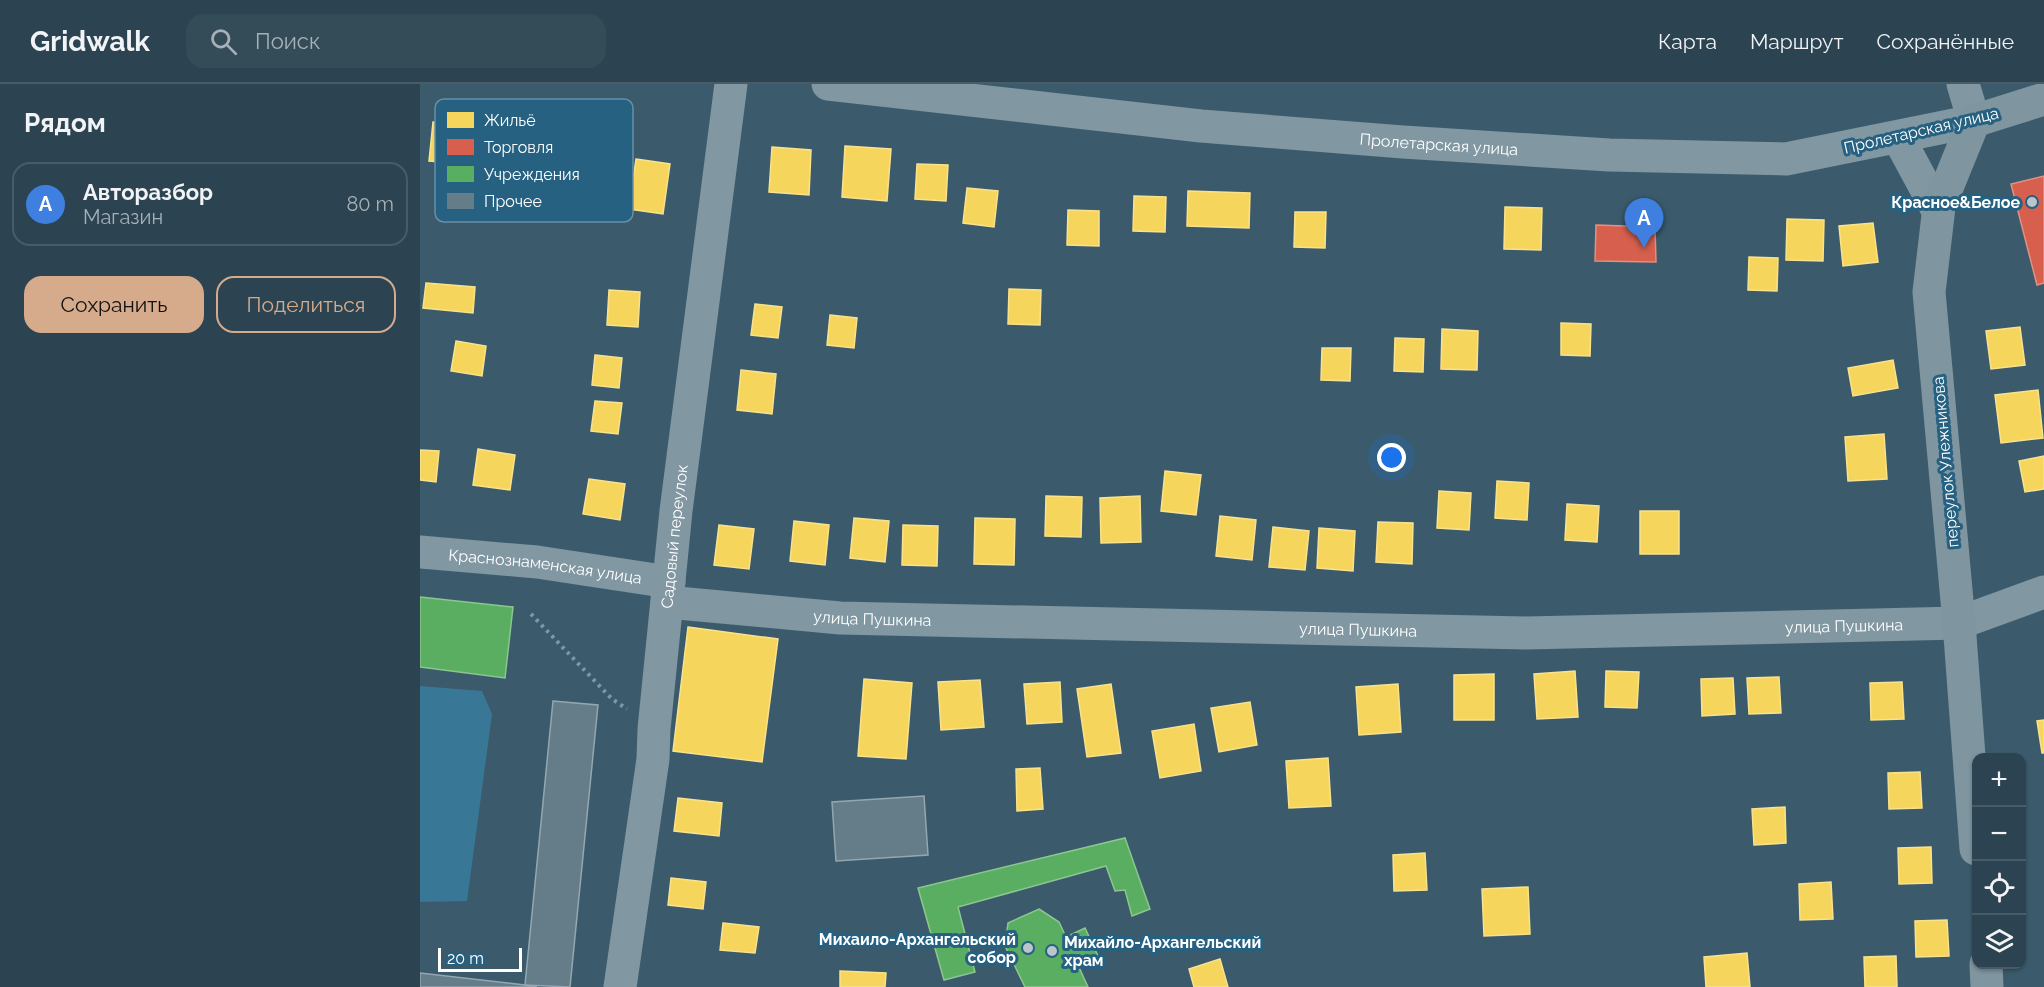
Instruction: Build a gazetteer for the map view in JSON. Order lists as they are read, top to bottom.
{
  "streets": {
    "main road": ["Пролетарская улица", "переулок Улежникова"],
    "street": ["Садовый переулок", "Краснознаменская улица", "улица Пушкина"]
  },
  "crossings": [
    ["Пролетарская улица", "переулок Улежникова"],
    ["переулок Улежникова", "улица Пушкина"],
    ["Садовый переулок", "Краснознаменская улица"],
    ["Садовый переулок", "улица Пушкина"],
    ["Краснознаменская улица", "улица Пушкина"]
  ],
  "places": ["Красное&Белое", "Михаило-Архангельский собор", "Михайло-Архангельский храм"],
  "legend": [
    "Жильё",
    "Торговля",
    "Учреждения",
    "Прочее"
  ],
  "scale_bar": "20 m",
  "page": {
    "header": "Gridwalk",
    "search": "Поиск",
    "nav": ["Карта", "Маршрут", "Сохранённые"],
    "heading": "Рядом",
    "list": [
      {
        "mark": "A",
        "name": "Авторазбор",
        "note": "Магазин",
        "value": "80 m"
      }
    ],
    "pins": "A",
    "buttons": ["Сохранить", "Поделиться"],
    "map_buttons": ["+", "−"],
    "scale": "20 m"
  }
}
